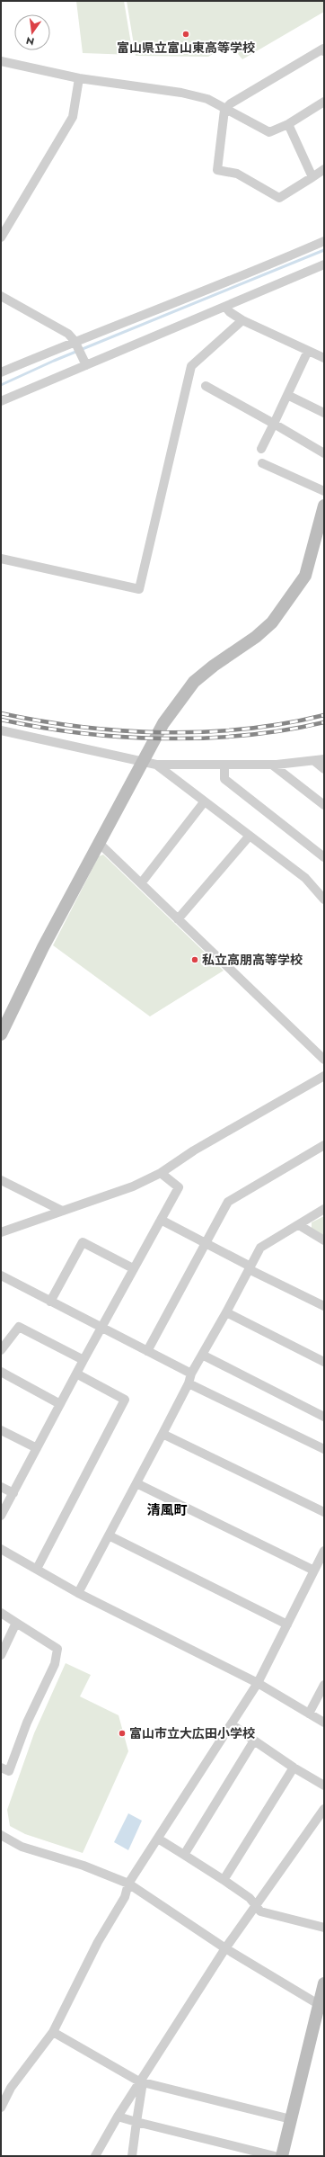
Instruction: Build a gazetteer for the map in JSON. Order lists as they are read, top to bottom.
{
  "districts": ["清風町"],
  "places": ["富山県立富山東高等学校", "私立高朋高等学校", "富山市立大広田小学校"],
  "north": "bottom"
}
